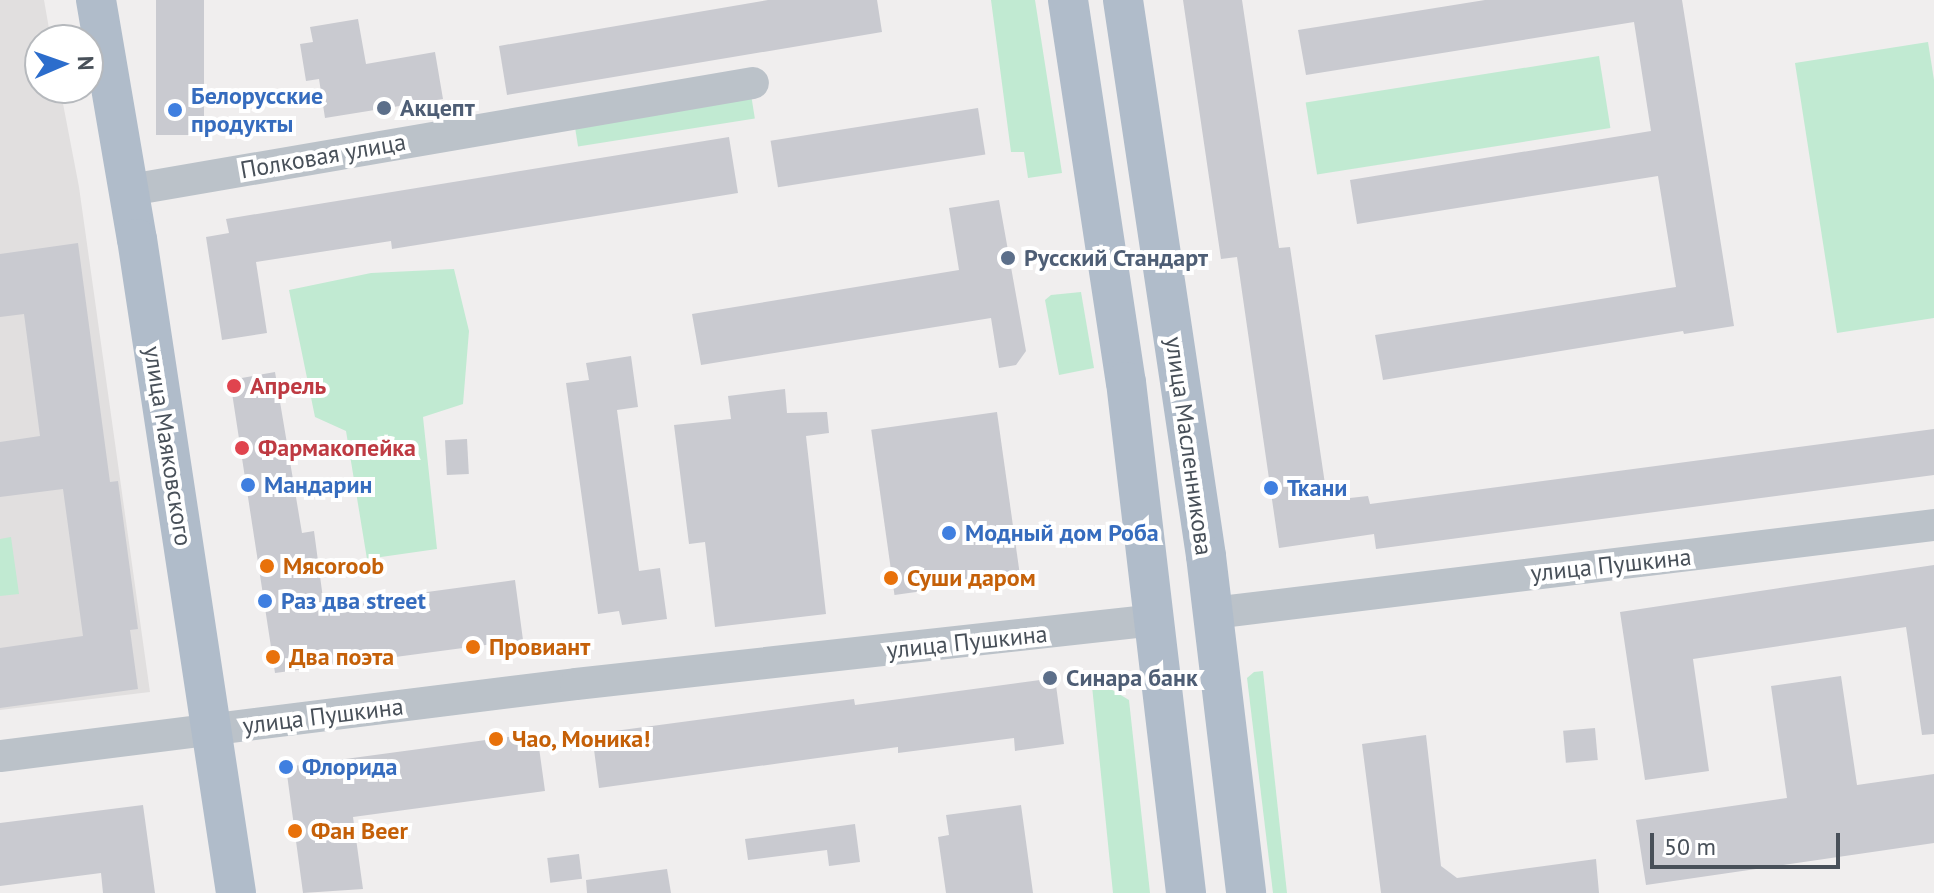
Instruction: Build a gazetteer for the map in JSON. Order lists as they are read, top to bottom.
{
  "streets": {
    "main road": ["улица Маяковского", "улица Масленникова", "улица Пушкина"],
    "street": ["Полковая улица"]
  },
  "crossings": [
    ["Полковая улица", "улица Маяковского"],
    ["улица Маяковского", "улица Пушкина"],
    ["улица Масленникова", "улица Пушкина"]
  ],
  "places": [
    "Акцепт",
    "Белорусские продукты",
    "Русский Стандарт",
    "Апрель",
    "Фармакопейка",
    "Мандарин",
    "Ткани",
    "Модный дом Роба",
    "Мясоroob",
    "Суши даром",
    "Раз два street",
    "Провиант",
    "Два поэта",
    "Синара банк",
    "Чао, Моника!",
    "Флорида",
    "Фан Beer"
  ],
  "scale_bar": "50 m",
  "north": "right"
}
